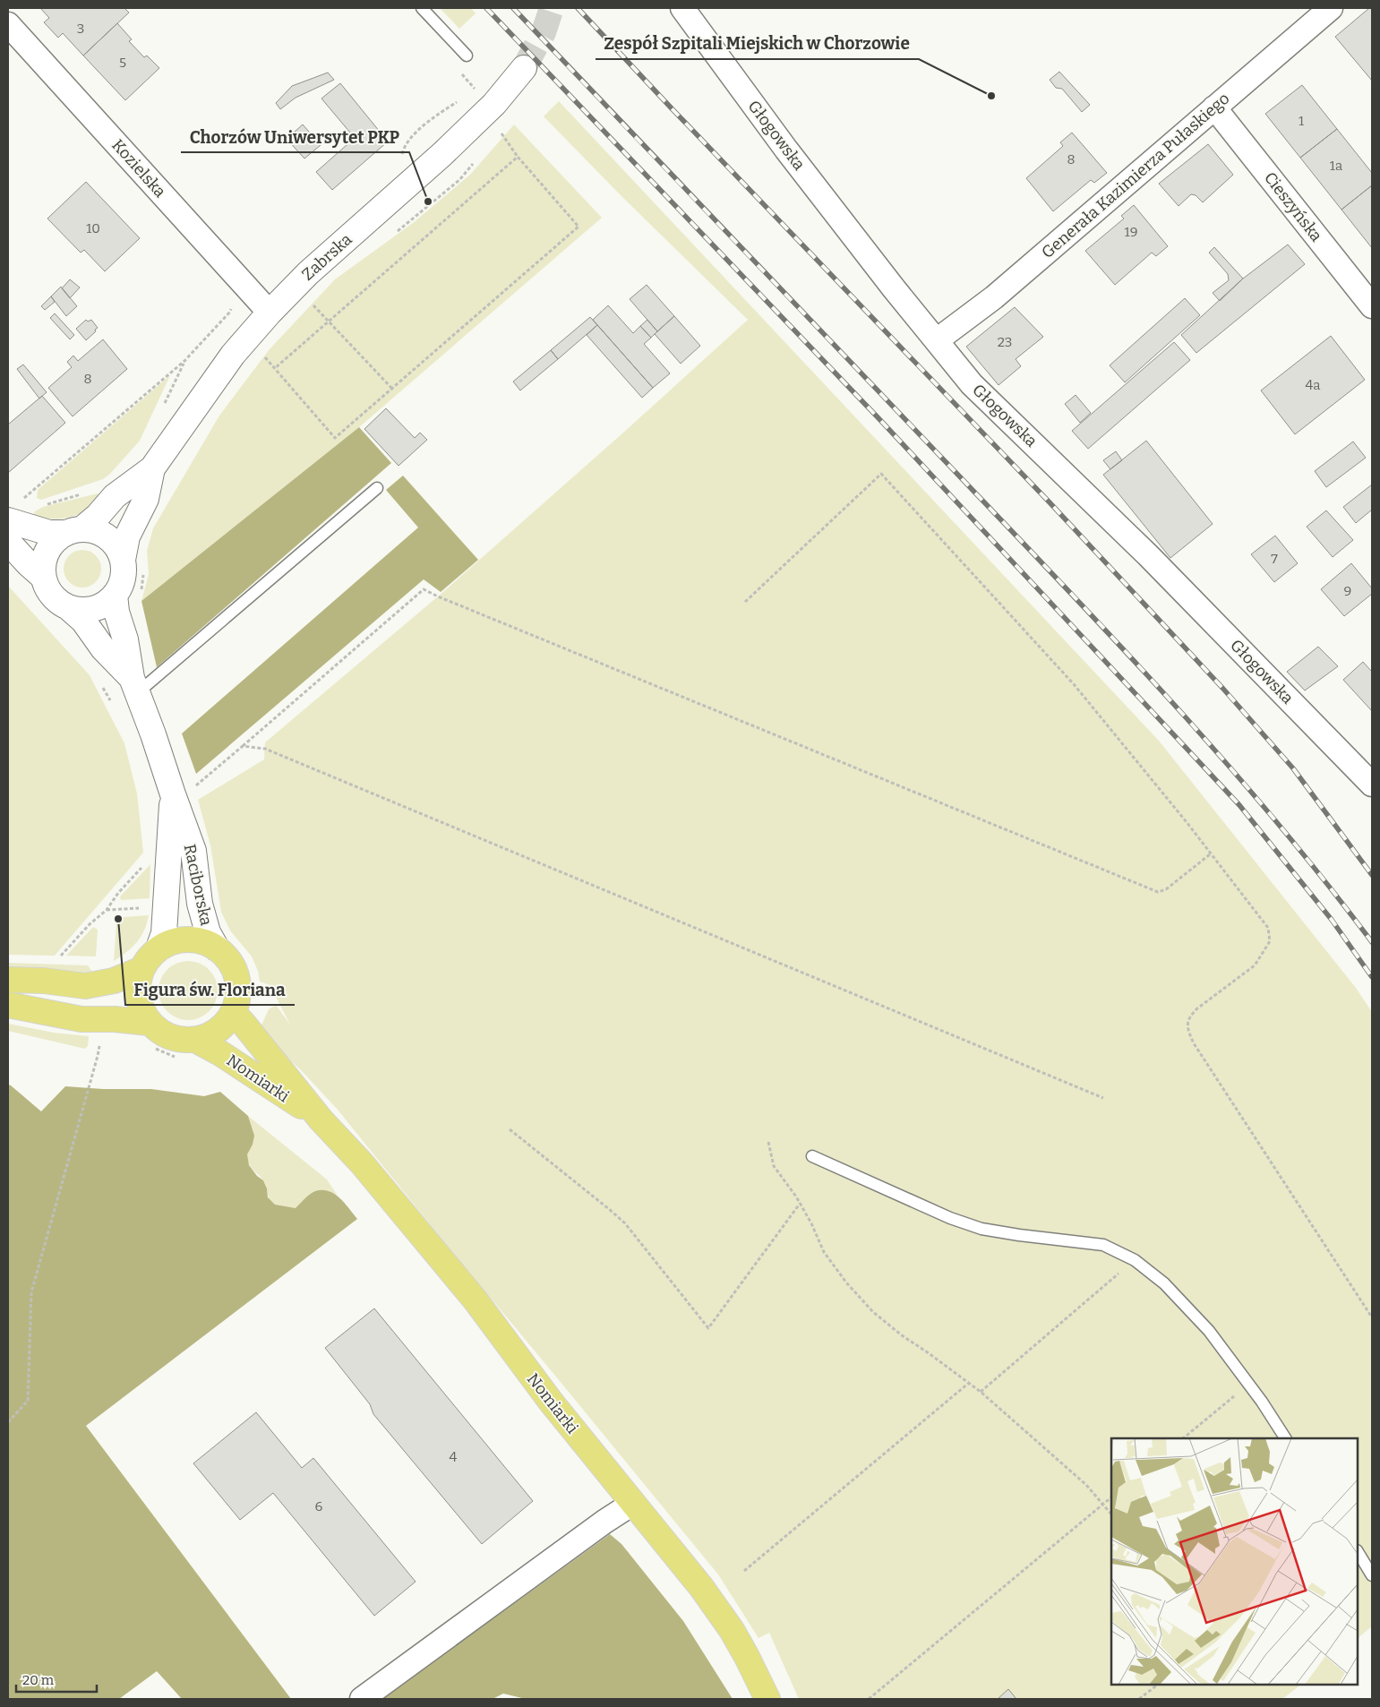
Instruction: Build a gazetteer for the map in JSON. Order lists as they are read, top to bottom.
{
  "streets": {
    "main road": ["Nomiarki"],
    "street": [
      "Głogowska",
      "Kozielska",
      "Generała Kazimierza Pułaskiego",
      "Cieszyńska",
      "Zabrska",
      "Raciborska"
    ]
  },
  "crossings": [
    ["Głogowska", "Generała Kazimierza Pułaskiego"],
    ["Kozielska", "Zabrska"],
    ["Generała Kazimierza Pułaskiego", "Cieszyńska"],
    ["Zabrska", "Raciborska"],
    ["Raciborska", "Nomiarki"]
  ],
  "places": ["Zespół Szpitali Miejskich w Chorzowie", "Chorzów Uniwersytet PKP", "Figura św. Floriana"],
  "house_numbers": [
    "3",
    "5",
    "1",
    "8",
    "1a",
    "10",
    "19",
    "23",
    "8",
    "4a",
    "7",
    "9",
    "4",
    "6"
  ],
  "scale_bar": "20 m"
}
